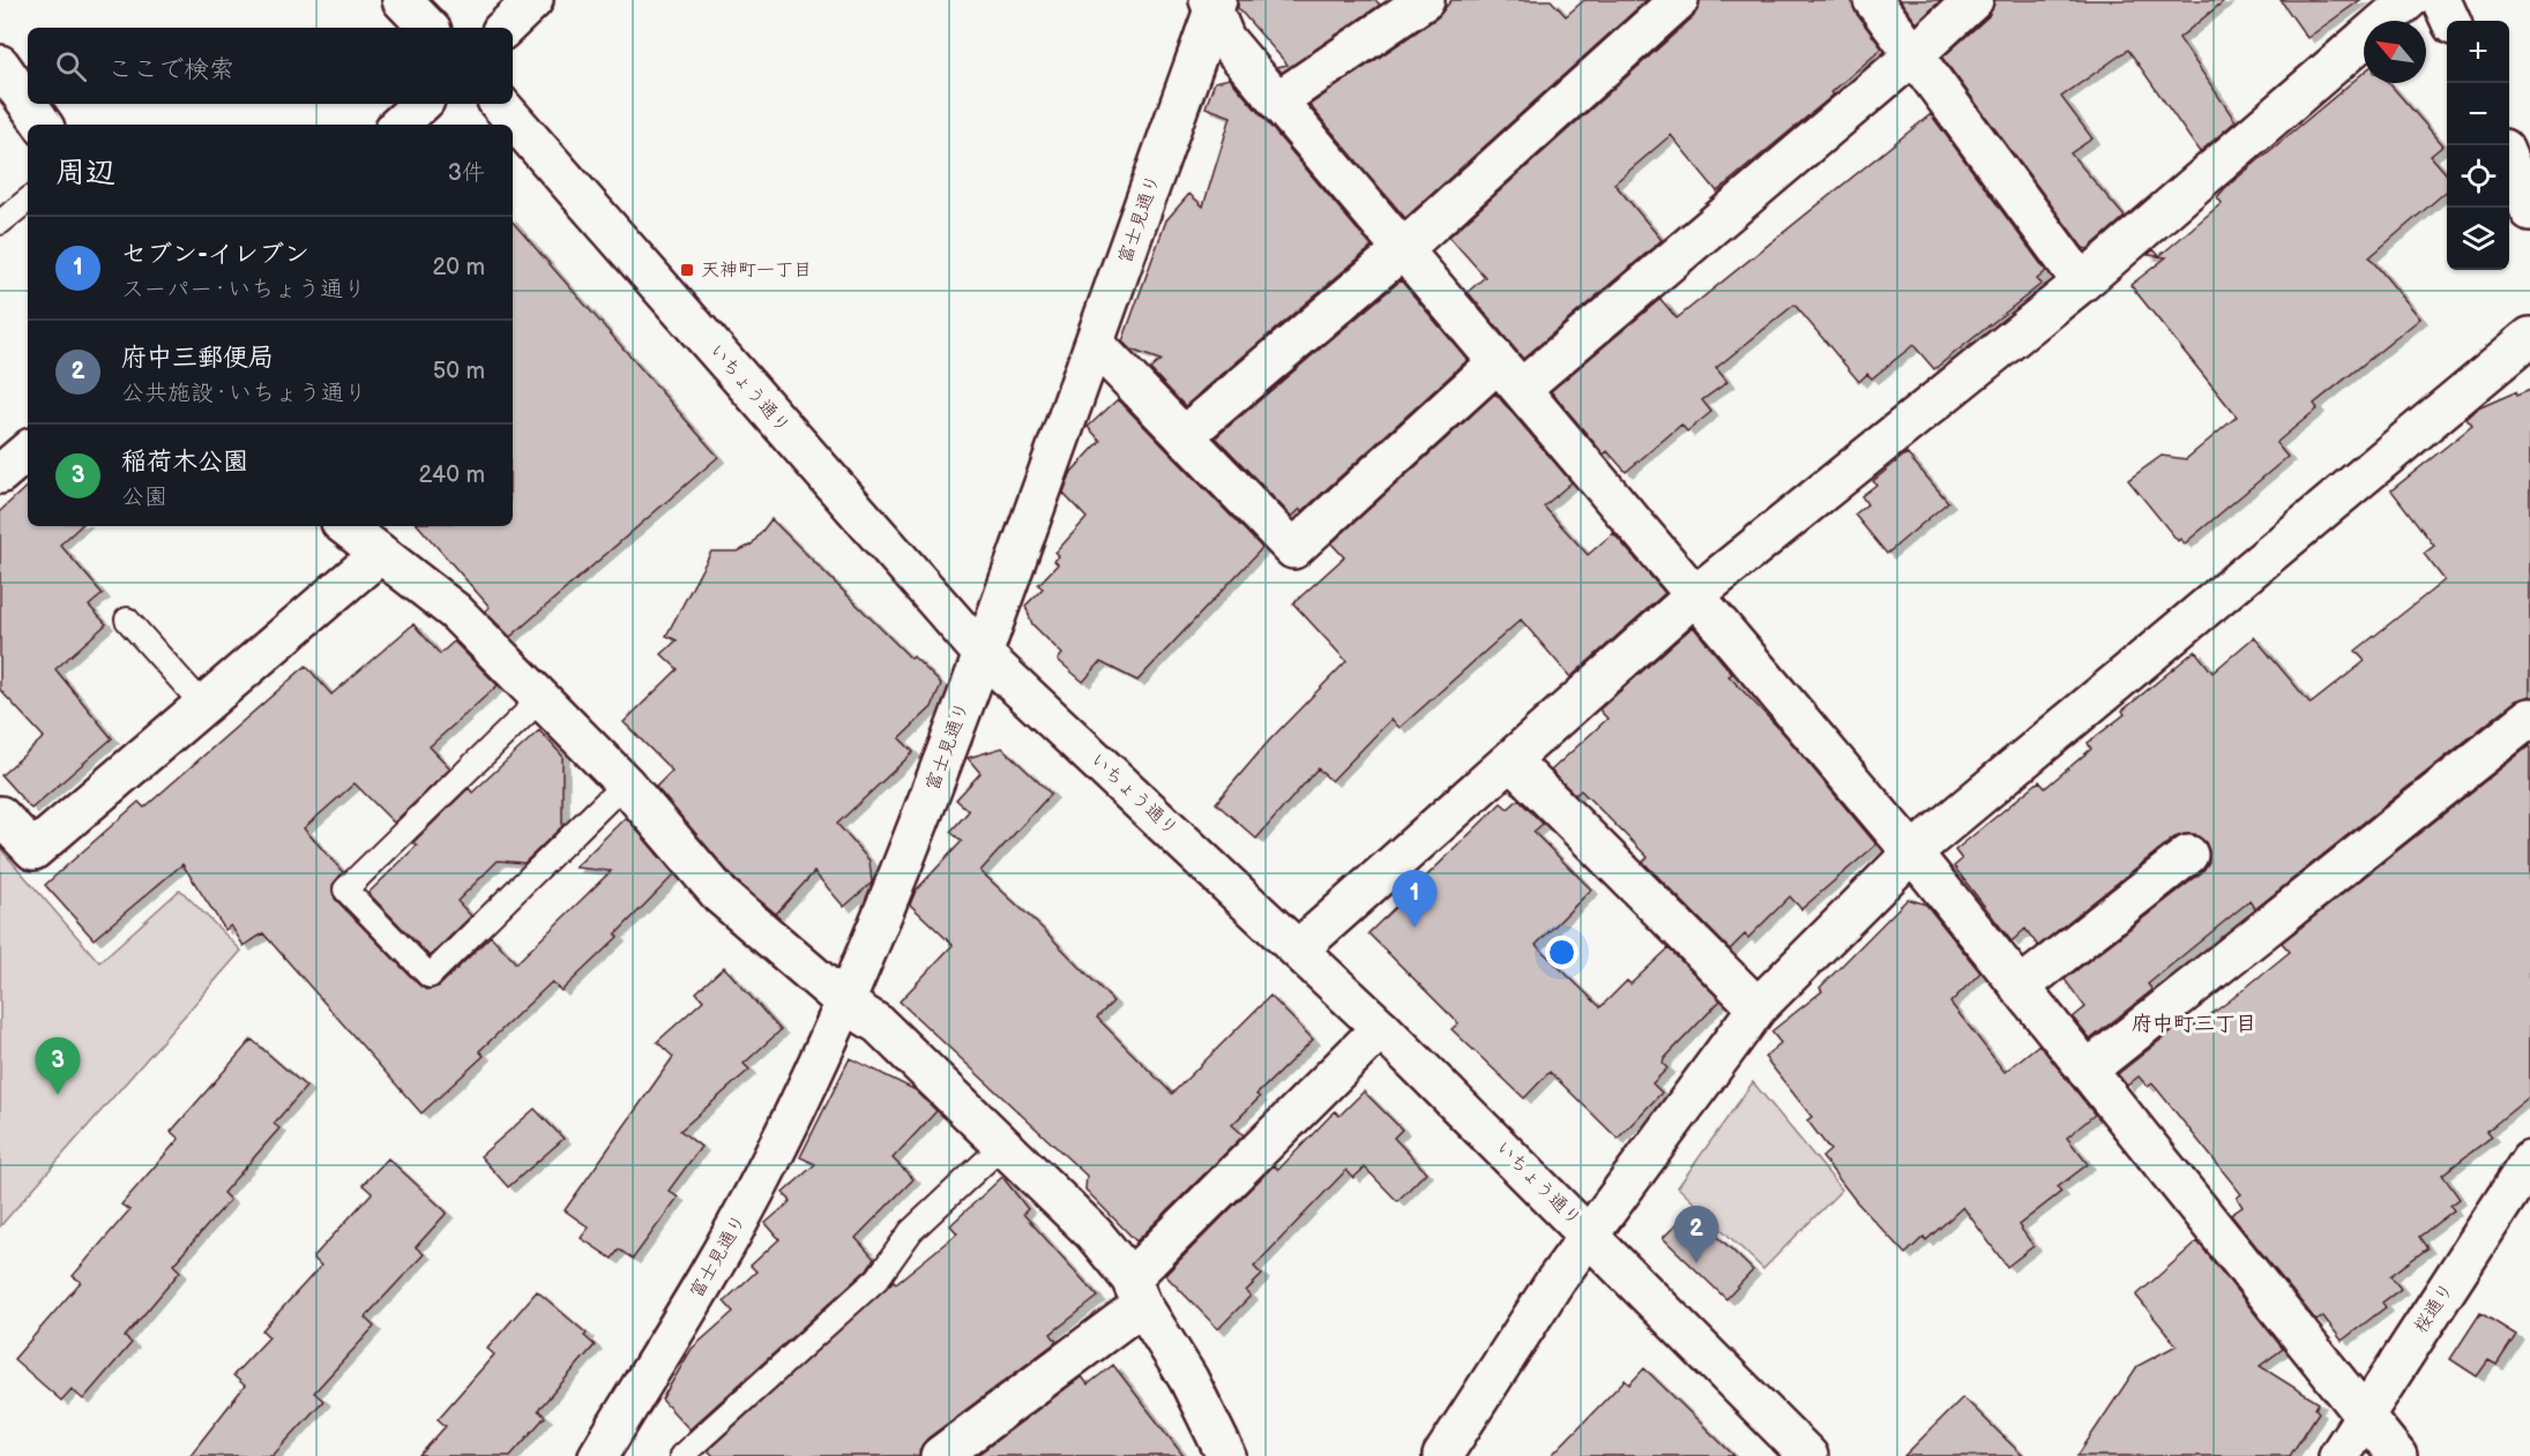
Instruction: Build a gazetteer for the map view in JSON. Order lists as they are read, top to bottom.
{
  "streets": {
    "street": ["富士見通り", "いちょう通り", "桜通り"]
  },
  "crossings": [
    ["富士見通り", "いちょう通り"]
  ],
  "districts": ["府中町三丁目"],
  "places": {
    "transit": ["天神町一丁目"]
  },
  "north": "top left",
  "page": {
    "map_buttons": ["+", "−"],
    "search": "ここで検索",
    "heading": ["周辺", "3件"],
    "list": [
      {
        "mark": "1",
        "name": "セブン-イレブン",
        "note": "スーパー · いちょう通り",
        "value": "20 m"
      },
      {
        "mark": "2",
        "name": "府中三郵便局",
        "note": "公共施設 · いちょう通り",
        "value": "50 m"
      },
      {
        "mark": "3",
        "name": "稲荷木公園",
        "note": "公園",
        "value": "240 m"
      }
    ],
    "pins": ["1", "3", "2"]
  }
}
